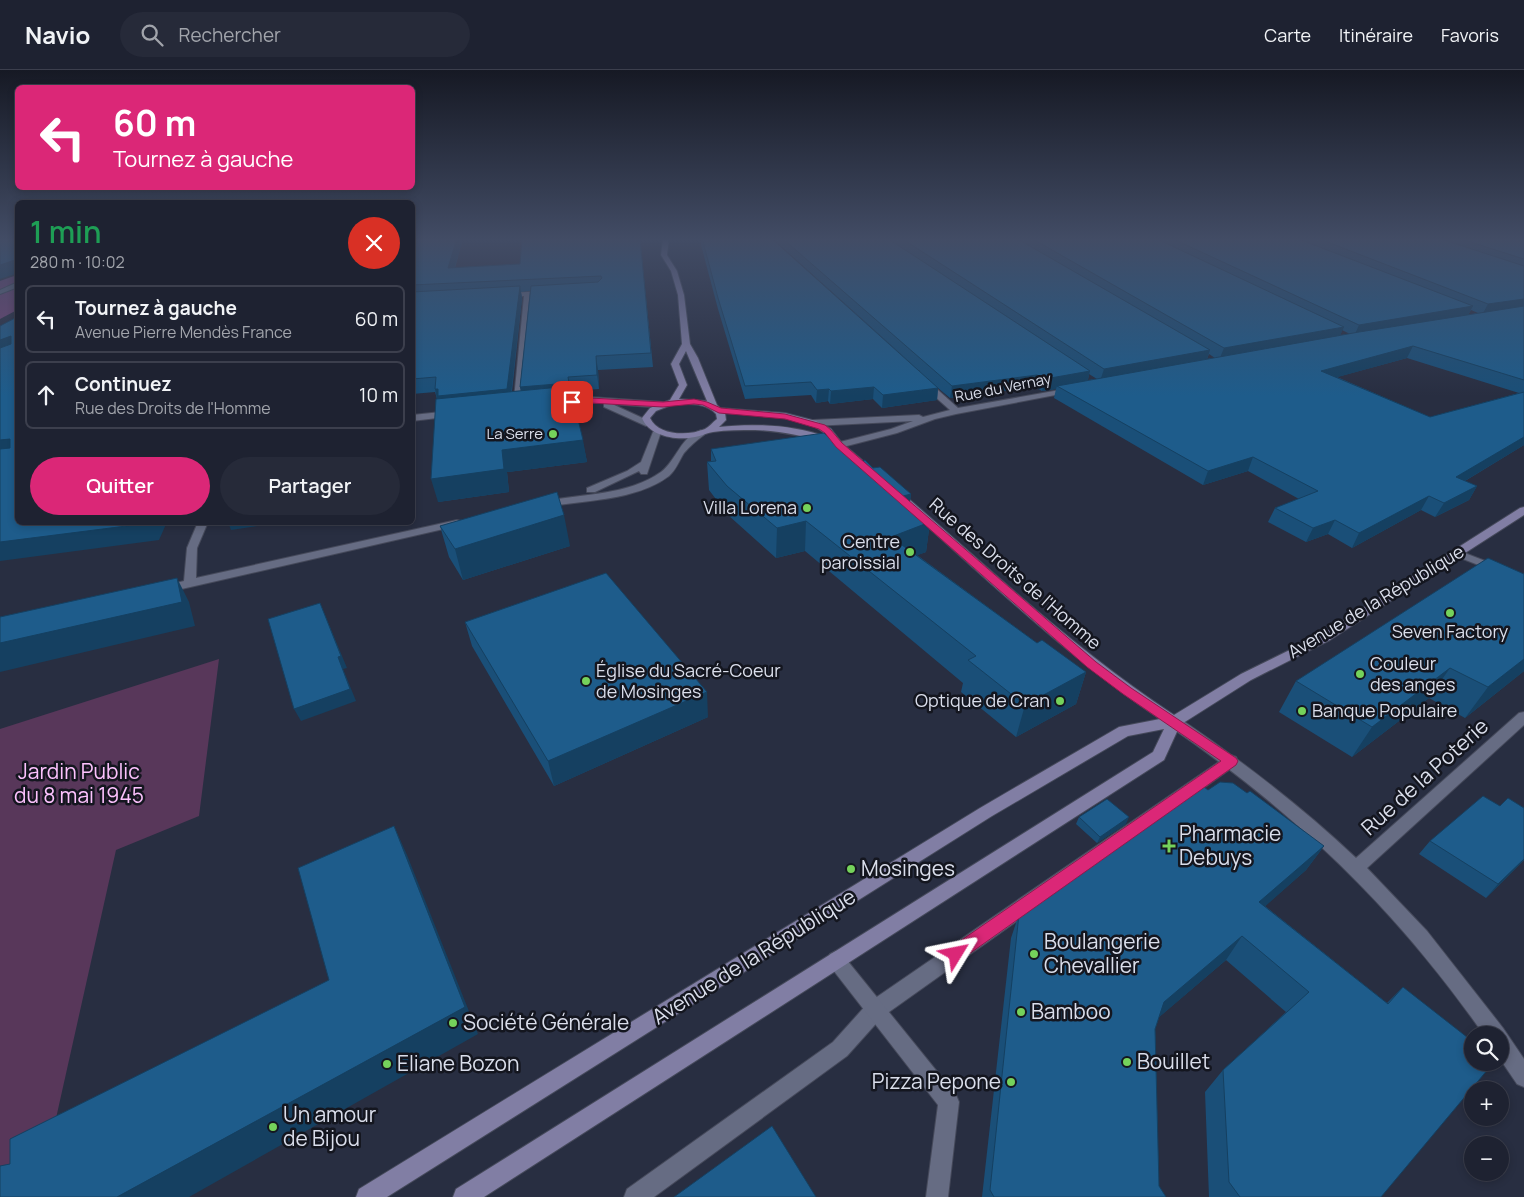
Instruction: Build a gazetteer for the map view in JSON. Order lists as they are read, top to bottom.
{
  "streets": {
    "main road": ["Rue des Droits de l'Homme", "Avenue de la République"],
    "street": ["Rue du Vernay", "Rue de la Poterie"]
  },
  "crossings": [
    ["Rue du Vernay", "Rue des Droits de l'Homme"],
    ["Rue des Droits de l'Homme", "Avenue de la République"]
  ],
  "parks": ["Jardin Public du 8 mai 1945"],
  "places": {
    "other": [
      "La Serre",
      "Villa Lorena",
      "Centre paroissial",
      "Seven Factory",
      "Couleur des anges",
      "Église du Sacré-Coeur de Mosinges",
      "Optique de Cran",
      "Banque Populaire",
      "Mosinges",
      "Boulangerie Chevallier",
      "Bamboo",
      "Société Générale",
      "Bouillet",
      "Eliane Bozon",
      "Pizza Pepone",
      "Un amour de Bijou"
    ],
    "health": ["Pharmacie Debuys"]
  },
  "page": {
    "header": "Navio",
    "search": "Rechercher",
    "nav": ["Carte", "Itinéraire", "Favoris"],
    "turn": ["60 m", "Tournez à gauche"],
    "heading": ["1 min", "280 m · 10:02"],
    "list": [
      {
        "name": "Tournez à gauche",
        "note": "Avenue Pierre Mendès France",
        "value": "60 m"
      },
      {
        "name": "Continuez",
        "note": "Rue des Droits de l'Homme",
        "value": "10 m"
      }
    ],
    "buttons": ["Quitter", "Partager"],
    "map_buttons": ["+", "−"]
  }
}
